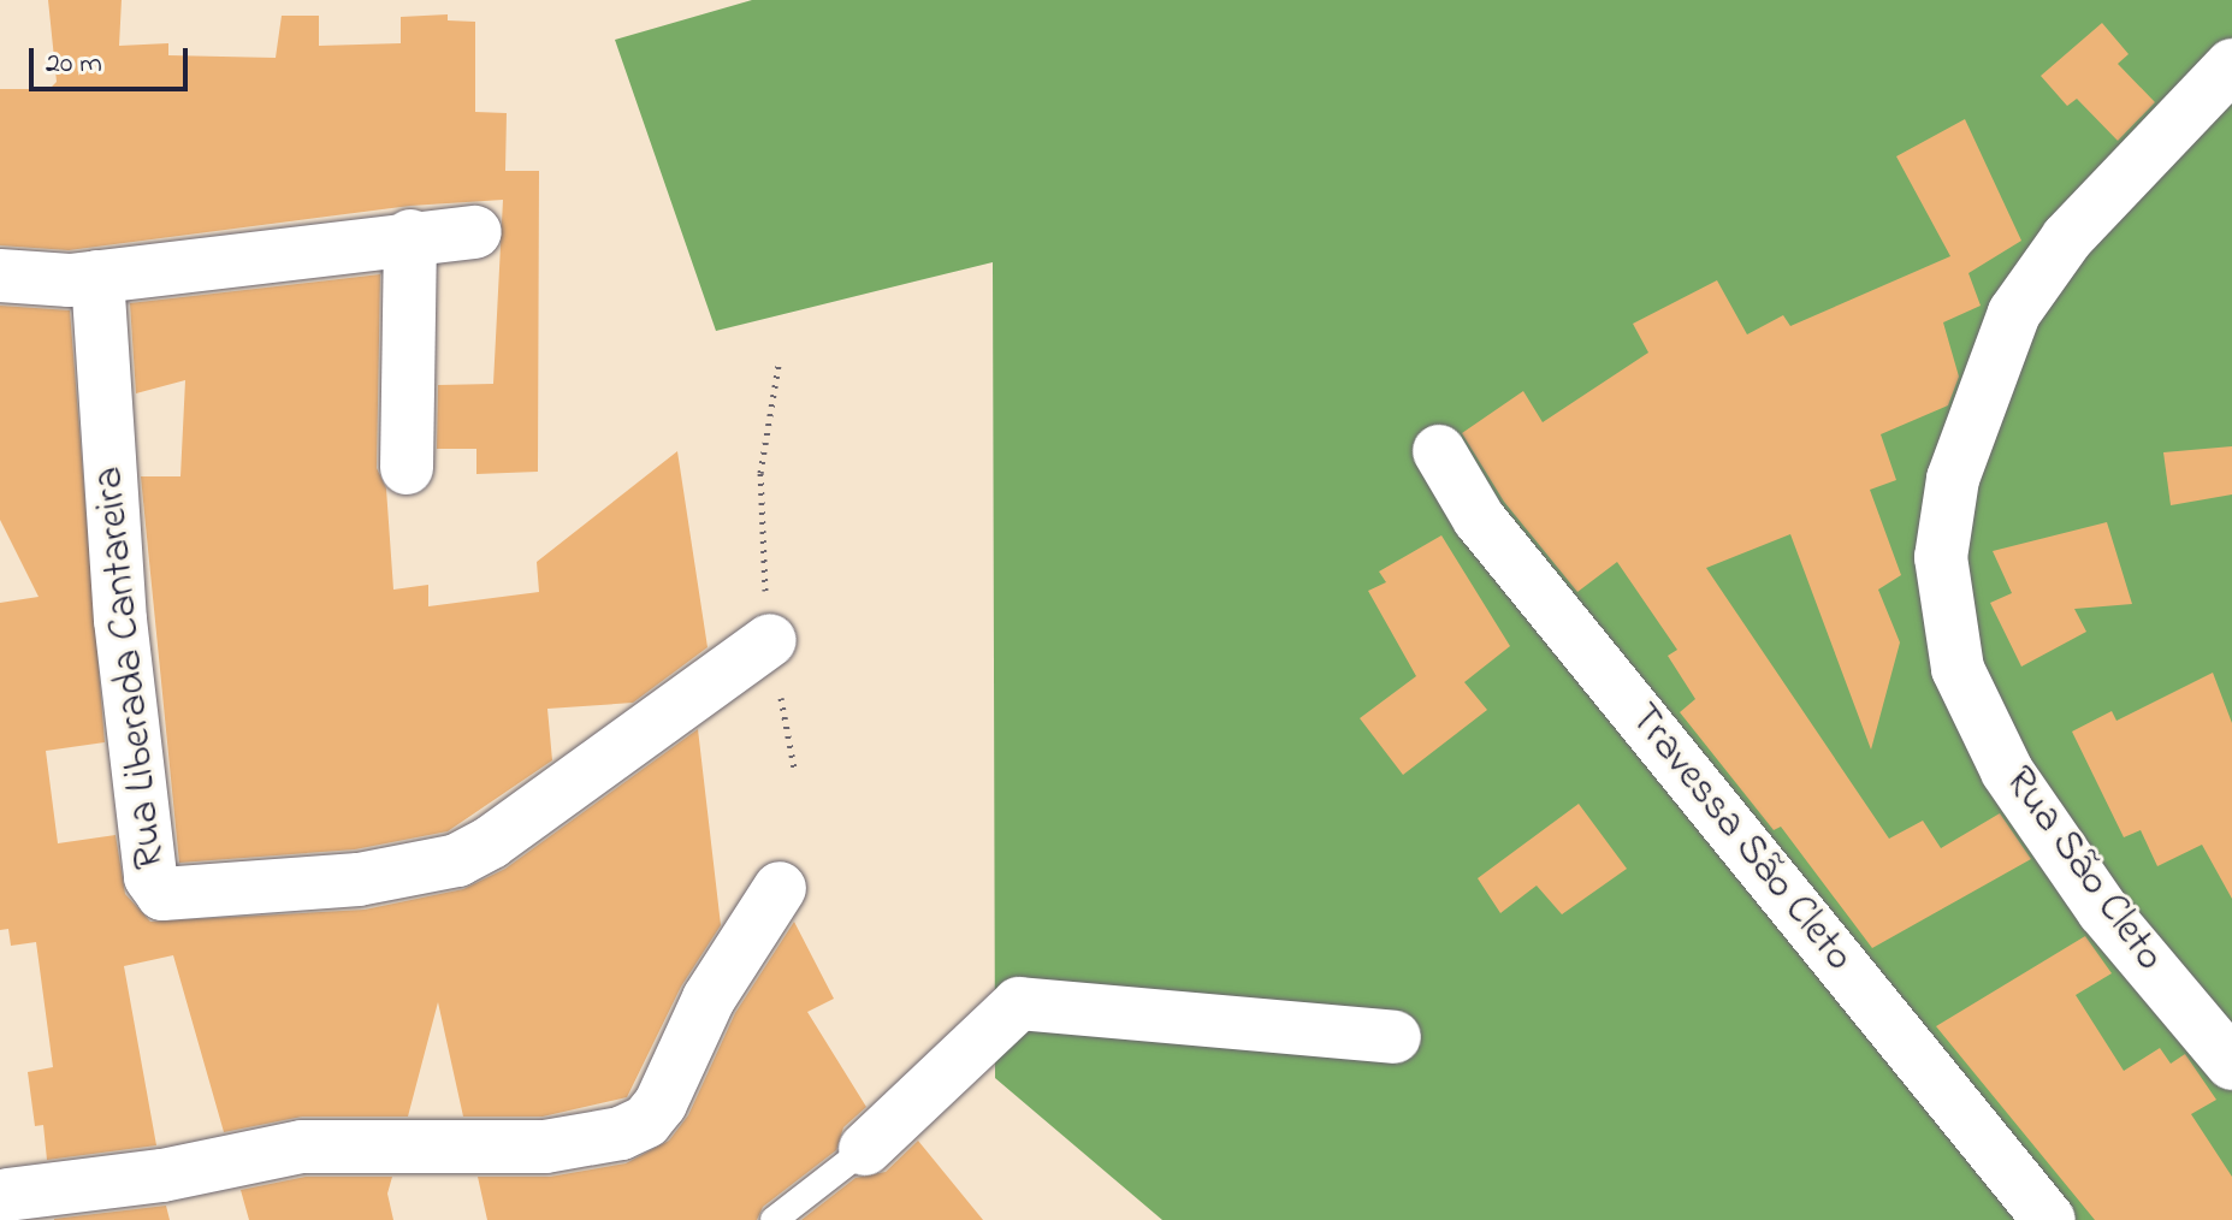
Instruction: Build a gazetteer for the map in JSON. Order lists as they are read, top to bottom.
{
  "streets": {
    "street": ["Rua Liberada Cantareira", "Travessa São Cleto", "Rua São Cleto"]
  },
  "scale_bar": "20 m"
}
